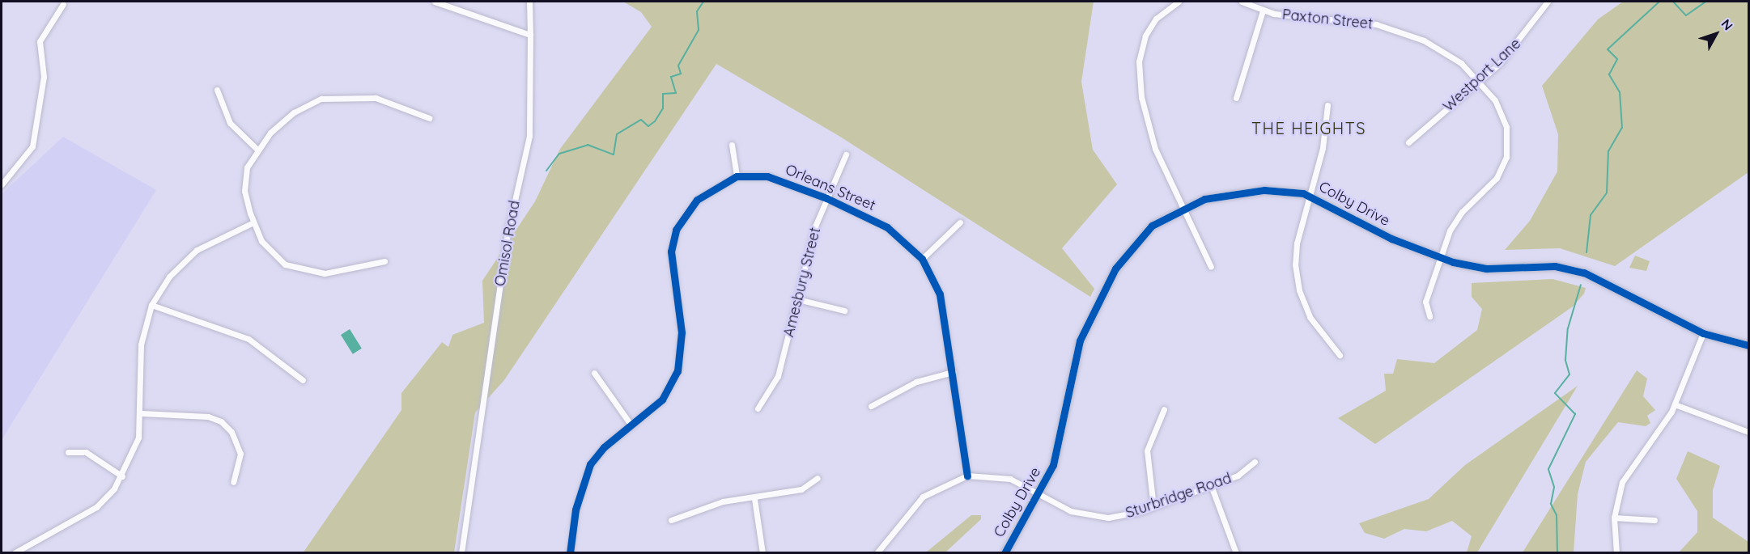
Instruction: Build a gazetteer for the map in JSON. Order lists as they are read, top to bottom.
{
  "streets": {
    "street": [
      "Paxton Street",
      "Westport Lane",
      "Orleans Street",
      "Colby Drive",
      "Omisol Road",
      "Amesbury Street",
      "Sturbridge Road"
    ]
  },
  "crossings": [
    ["Paxton Street", "Westport Lane"],
    ["Paxton Street", "Colby Drive"],
    ["Orleans Street", "Amesbury Street"],
    ["Orleans Street", "Sturbridge Road"],
    ["Colby Drive", "Sturbridge Road"]
  ],
  "districts": ["THE HEIGHTS"],
  "north": "top right"
}
